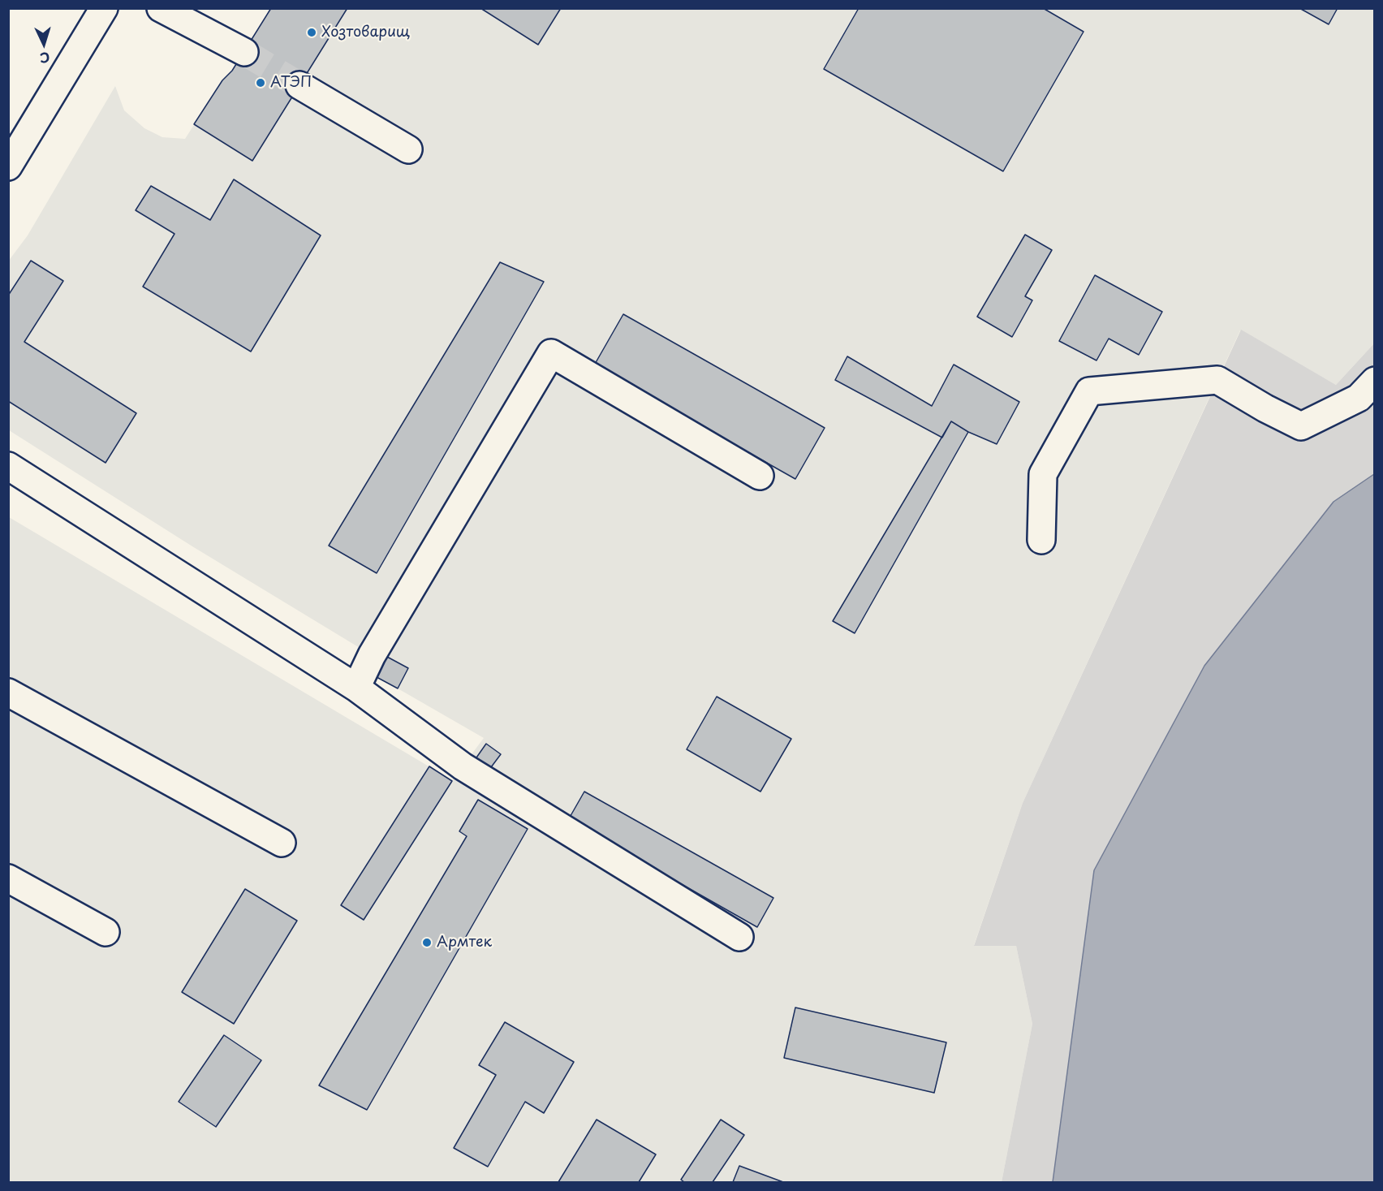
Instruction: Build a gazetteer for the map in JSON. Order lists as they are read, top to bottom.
{
  "places": ["Хозтоварищ", "АТЭП", "Армтек"],
  "north": "bottom"
}
